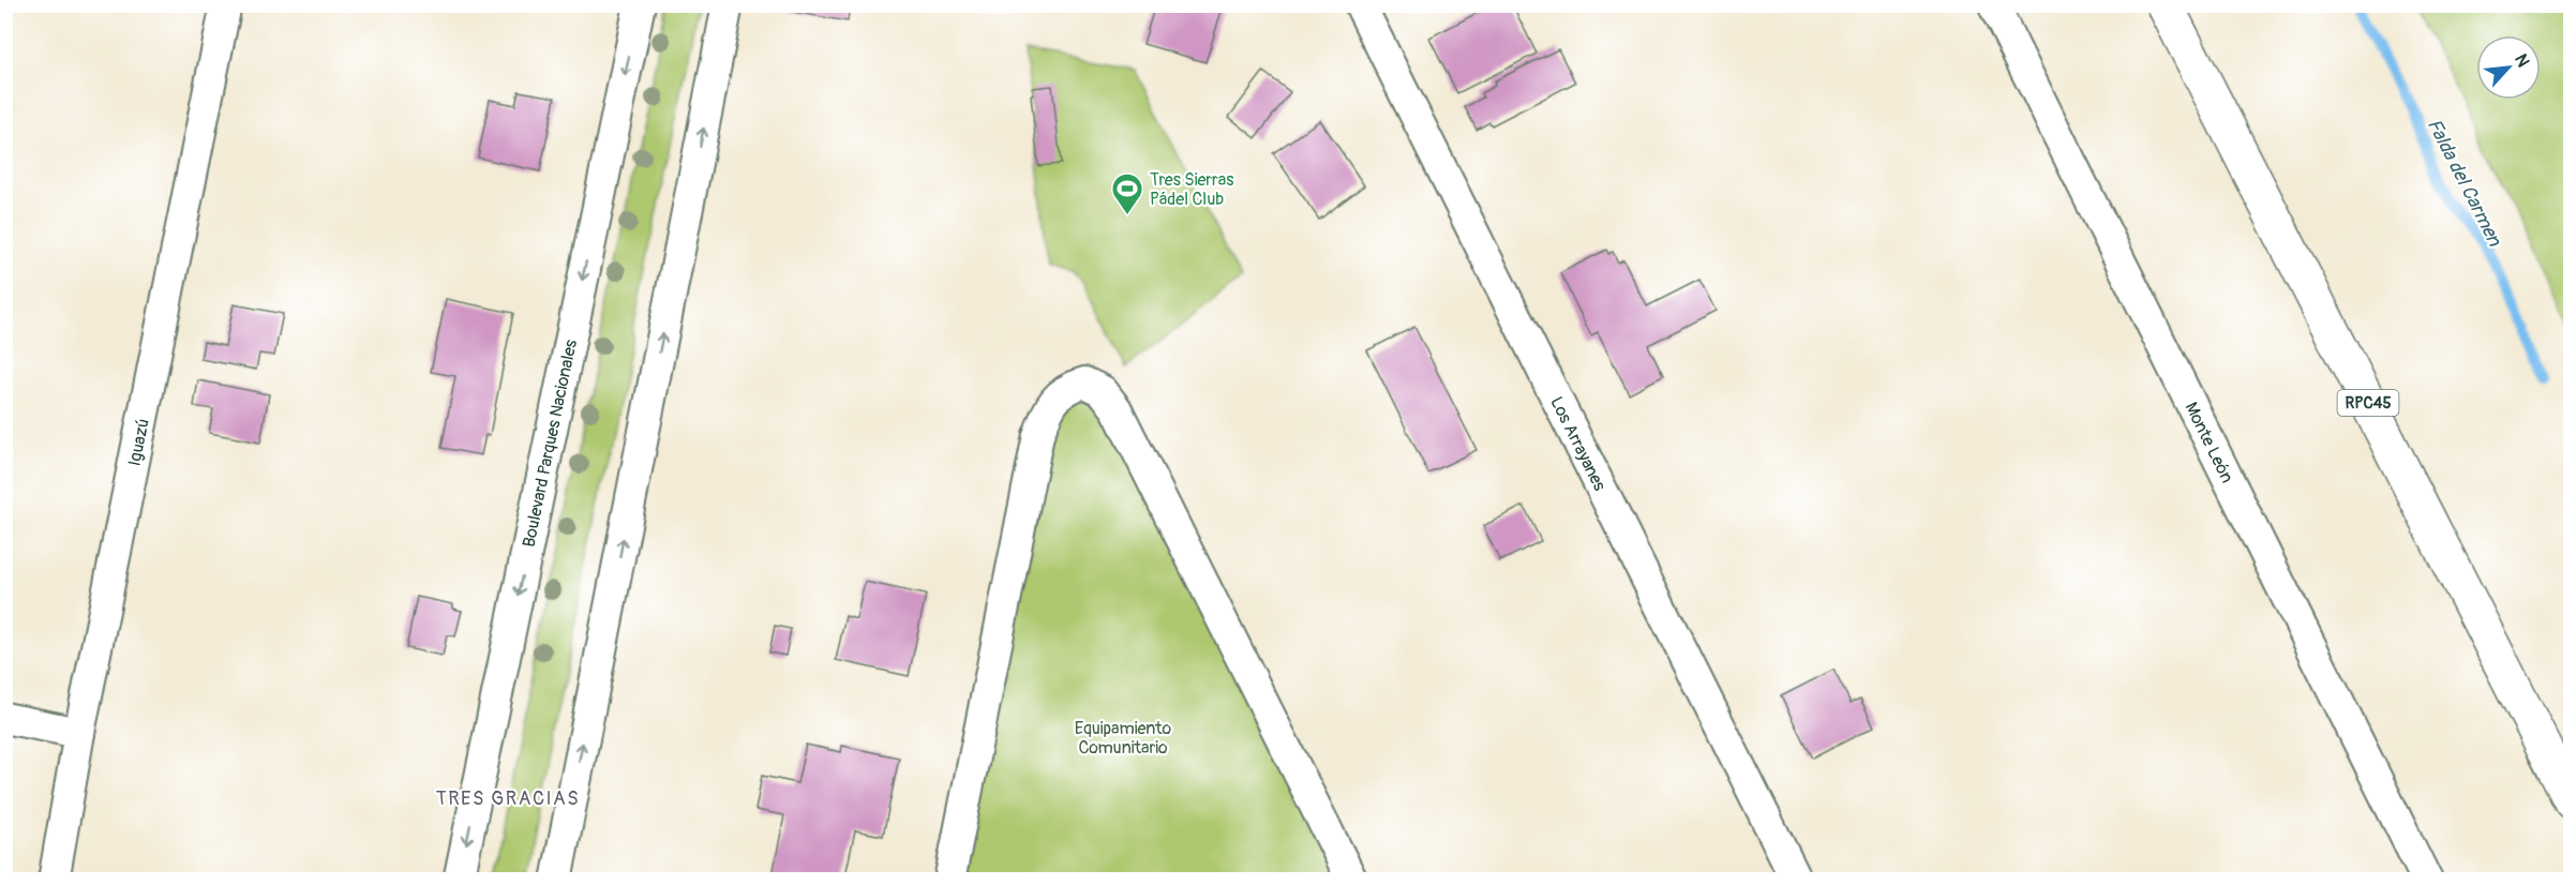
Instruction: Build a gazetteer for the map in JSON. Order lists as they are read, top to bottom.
{
  "streets": {
    "main road": ["RPC45"],
    "street": [
      "Iguazú",
      "Boulevard Parques Nacionales",
      "Los Arrayanes",
      "Monte León"
    ]
  },
  "districts": ["TRES GRACIAS"],
  "water": ["Falda del Carmen"],
  "parks": ["Equipamiento Comunitario"],
  "places": {
    "sports": ["Tres Sierras Pádel Club"]
  },
  "north": "top right"
}
